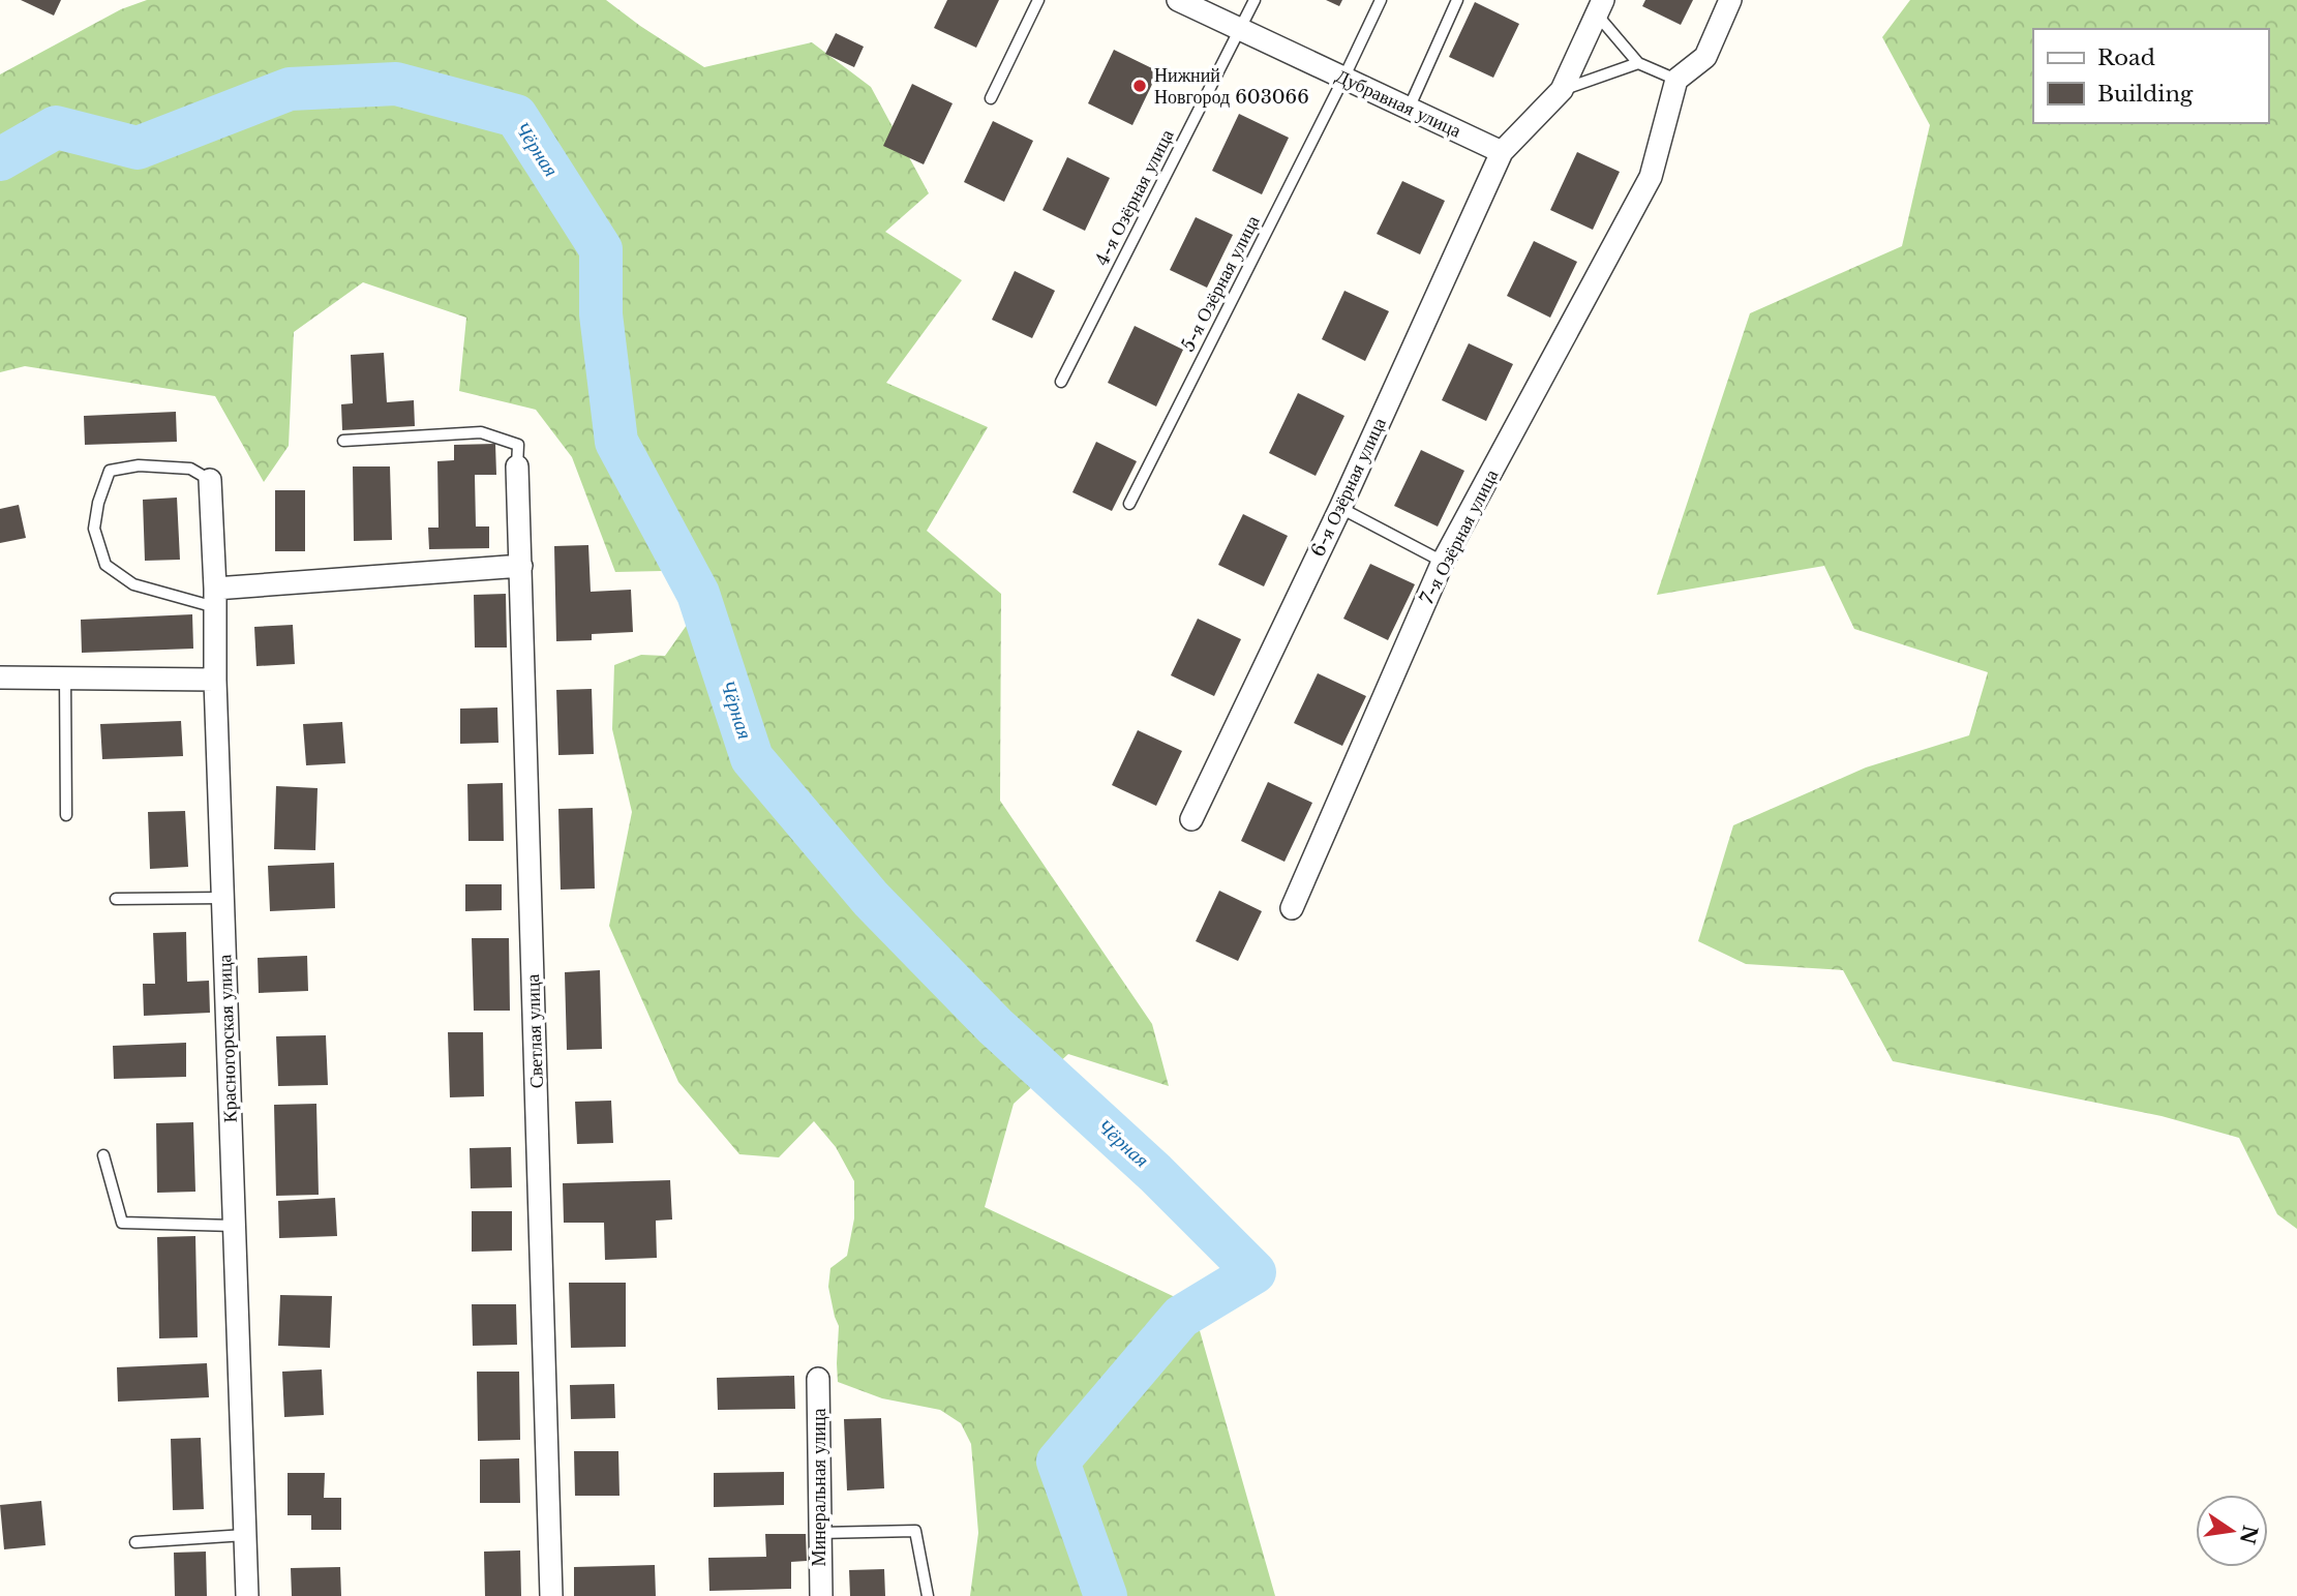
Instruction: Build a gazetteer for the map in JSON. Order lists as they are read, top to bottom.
{
  "streets": {
    "street": [
      "Дубравная улица",
      "6-я Озёрная улица",
      "7-я Озёрная улица",
      "Светлая улица",
      "Красногорская улица",
      "Минеральная улица"
    ],
    "lane": ["4-я Озёрная улица", "5-я Озёрная улица"]
  },
  "crossings": [
    ["Дубравная улица", "4-я Озёрная улица"],
    ["Дубравная улица", "5-я Озёрная улица"],
    ["Дубравная улица", "6-я Озёрная улица"]
  ],
  "water": ["Чёрная"],
  "places": ["Нижний Новгород 603066"],
  "legend": ["Road", "Building"],
  "north": "right"
}
